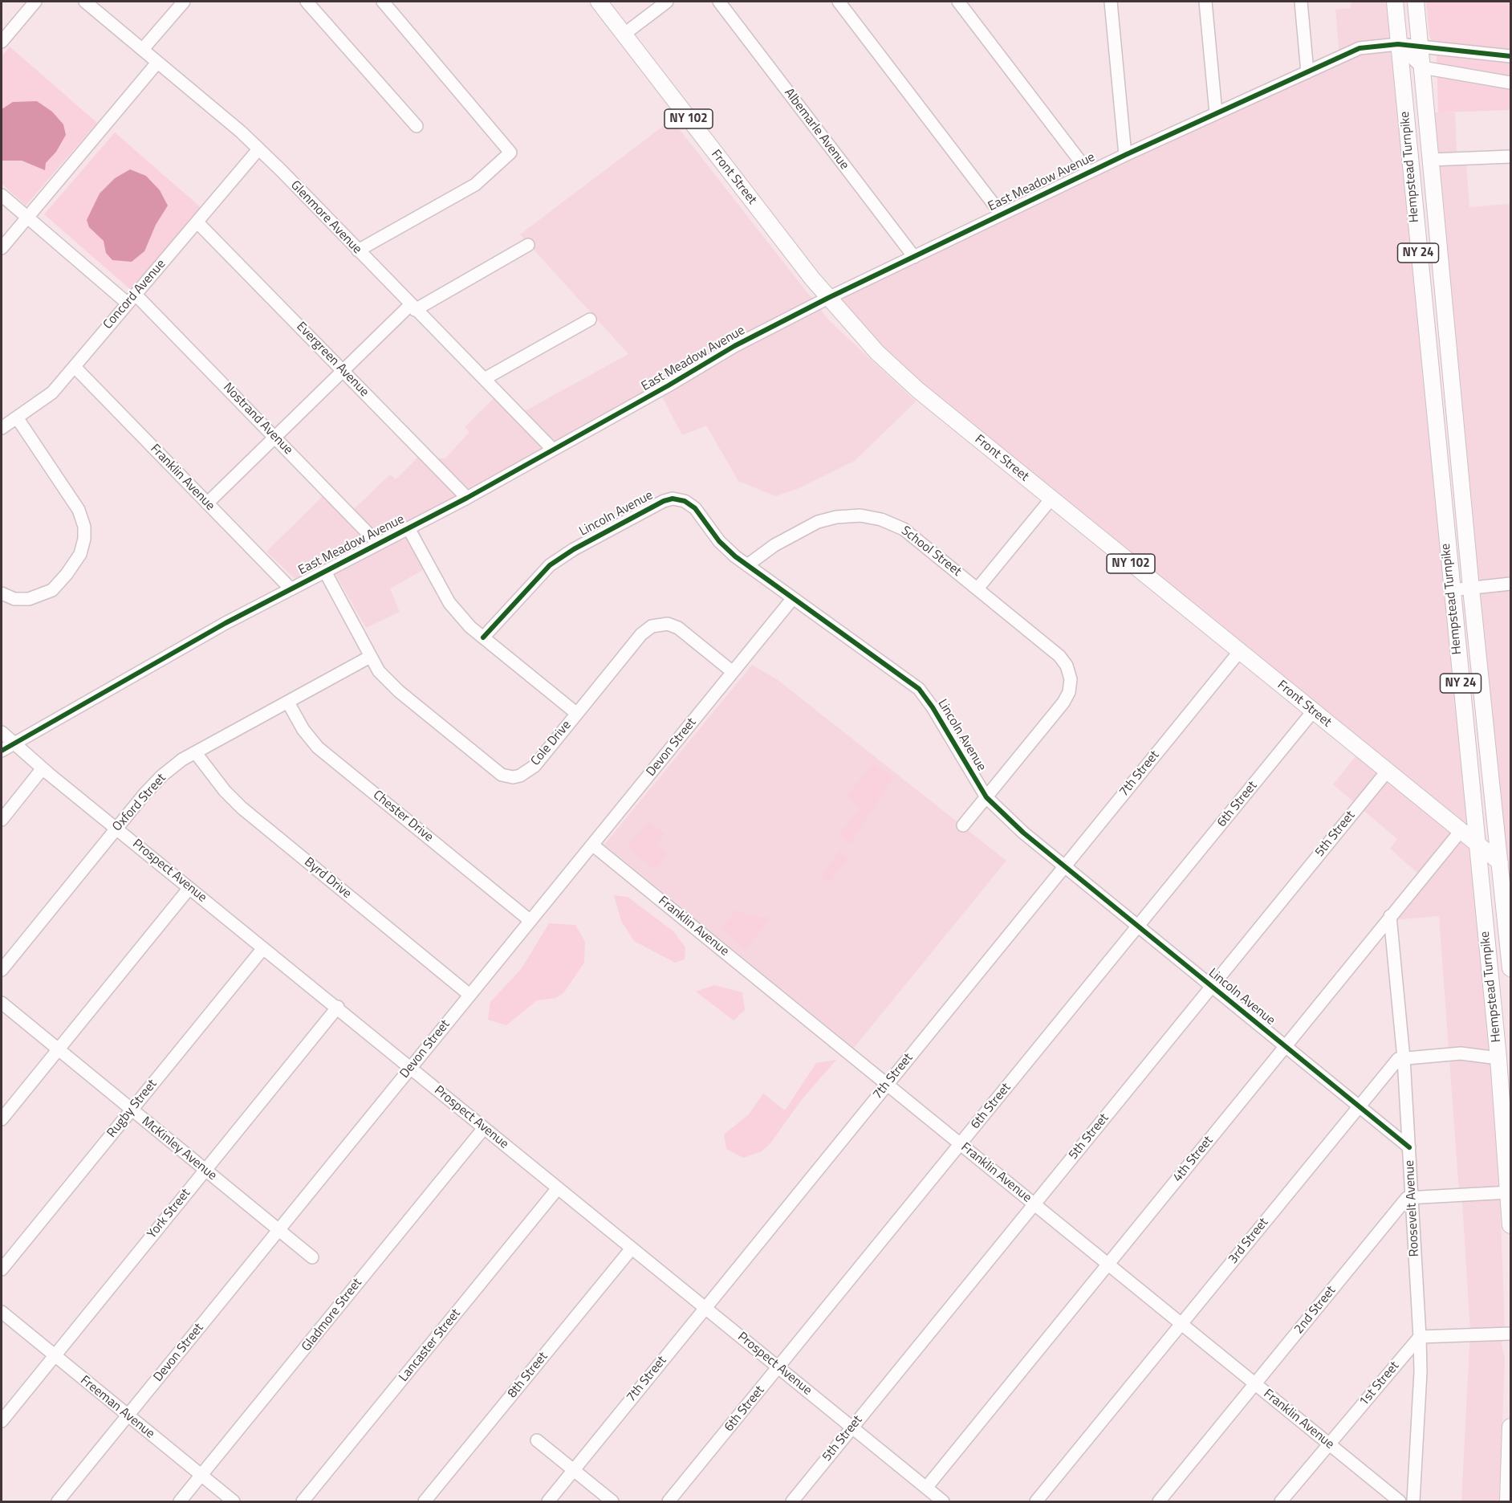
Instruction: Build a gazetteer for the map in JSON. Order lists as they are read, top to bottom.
{
  "streets": {
    "main road": [
      "NY 102",
      "Hempstead Turnpike",
      "Front Street",
      "NY 24"
    ],
    "street": [
      "Albemarle Avenue",
      "East Meadow Avenue",
      "Glenmore Avenue",
      "Concord Avenue",
      "Evergreen Avenue",
      "Nostrand Avenue",
      "Franklin Avenue",
      "Lincoln Avenue",
      "School Street",
      "Cole Drive",
      "Devon Street",
      "7th Street",
      "Oxford Street",
      "6th Street",
      "Chester Drive",
      "5th Street",
      "Prospect Avenue",
      "Byrd Drive",
      "Rugby Street",
      "McKinley Avenue",
      "4th Street",
      "Roosevelt Avenue",
      "York Street",
      "3rd Street",
      "2nd Street",
      "Gladmore Street",
      "Lancaster Street",
      "8th Street",
      "1st Street",
      "Freeman Avenue"
    ]
  },
  "crossings": [
    ["Albemarle Avenue", "East Meadow Avenue"],
    ["Hempstead Turnpike", "Front Street"],
    ["Hempstead Turnpike", "East Meadow Avenue"],
    ["Front Street", "East Meadow Avenue"],
    ["Front Street", "7th Street"],
    ["Front Street", "6th Street"],
    ["Front Street", "5th Street"],
    ["Front Street", "4th Street"],
    ["East Meadow Avenue", "Glenmore Avenue"],
    ["East Meadow Avenue", "Evergreen Avenue"],
    ["East Meadow Avenue", "Nostrand Avenue"],
    ["East Meadow Avenue", "Franklin Avenue"],
    ["East Meadow Avenue", "Cole Drive"],
    ["East Meadow Avenue", "Prospect Avenue"],
    ["Glenmore Avenue", "Concord Avenue"],
    ["Concord Avenue", "Evergreen Avenue"],
    ["Concord Avenue", "Nostrand Avenue"],
    ["Concord Avenue", "Franklin Avenue"],
    ["Franklin Avenue", "Devon Street"],
    ["Franklin Avenue", "7th Street"],
    ["Franklin Avenue", "6th Street"],
    ["Franklin Avenue", "5th Street"],
    ["Franklin Avenue", "4th Street"],
    ["Franklin Avenue", "3rd Street"],
    ["Franklin Avenue", "2nd Street"],
    ["Franklin Avenue", "1st Street"],
    ["Lincoln Avenue", "School Street"],
    ["Lincoln Avenue", "Devon Street"],
    ["Lincoln Avenue", "7th Street"],
    ["Lincoln Avenue", "6th Street"],
    ["Lincoln Avenue", "5th Street"],
    ["Lincoln Avenue", "4th Street"],
    ["Lincoln Avenue", "Roosevelt Avenue"],
    ["Lincoln Avenue", "3rd Street"],
    ["Cole Drive", "Devon Street"],
    ["Cole Drive", "Oxford Street"],
    ["Devon Street", "Chester Drive"],
    ["Devon Street", "Prospect Avenue"],
    ["Devon Street", "Byrd Drive"],
    ["Devon Street", "McKinley Avenue"],
    ["Devon Street", "Freeman Avenue"],
    ["7th Street", "Prospect Avenue"],
    ["Oxford Street", "Chester Drive"],
    ["Oxford Street", "Prospect Avenue"],
    ["Oxford Street", "Byrd Drive"],
    ["6th Street", "Prospect Avenue"],
    ["5th Street", "Prospect Avenue"],
    ["Prospect Avenue", "Rugby Street"],
    ["Prospect Avenue", "4th Street"],
    ["Prospect Avenue", "York Street"],
    ["Prospect Avenue", "Gladmore Street"],
    ["Prospect Avenue", "Lancaster Street"],
    ["Prospect Avenue", "8th Street"],
    ["Rugby Street", "McKinley Avenue"],
    ["McKinley Avenue", "York Street"],
    ["4th Street", "Roosevelt Avenue"],
    ["Roosevelt Avenue", "3rd Street"],
    ["Roosevelt Avenue", "2nd Street"],
    ["Roosevelt Avenue", "1st Street"],
    ["York Street", "Freeman Avenue"],
    ["Gladmore Street", "Freeman Avenue"]
  ]
}
